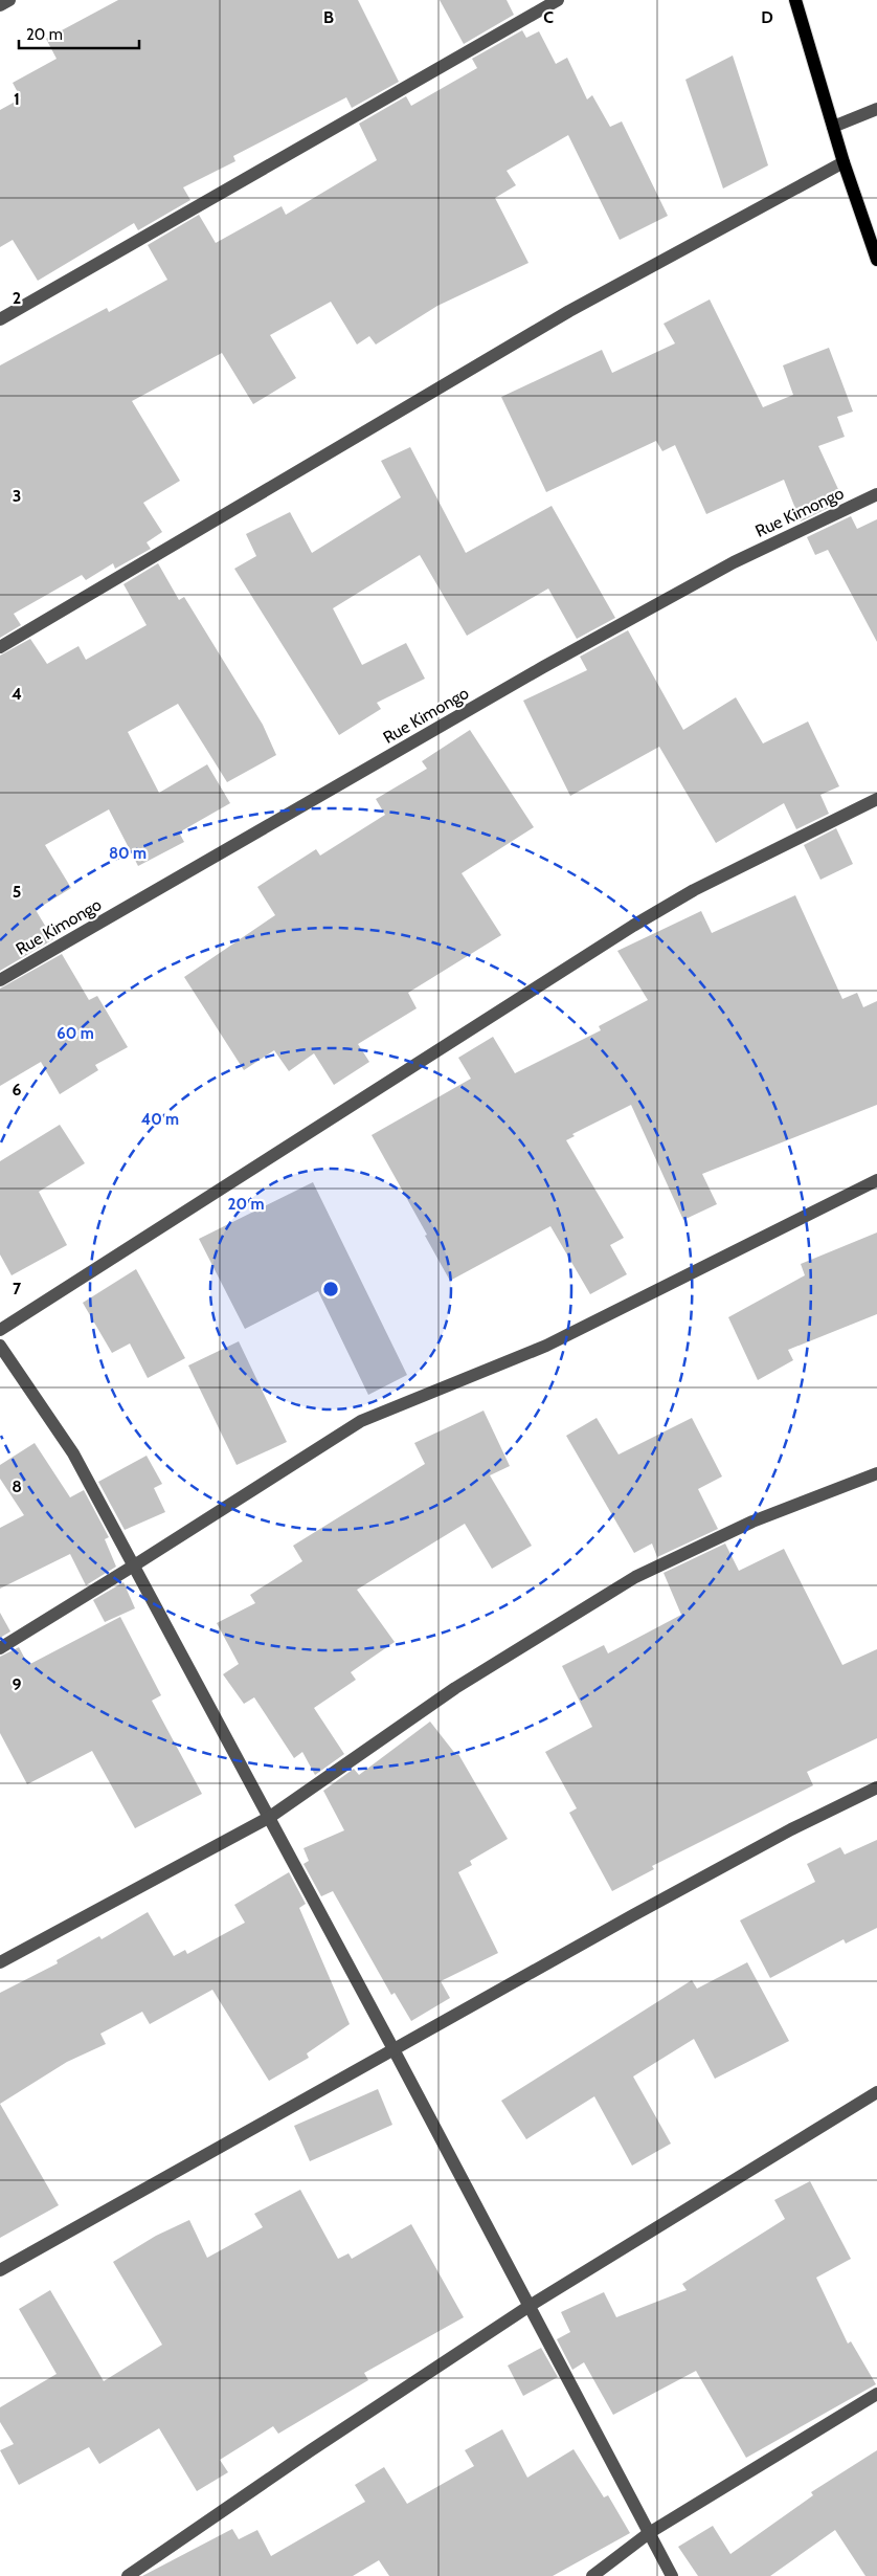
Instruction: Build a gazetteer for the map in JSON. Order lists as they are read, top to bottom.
{
  "streets": {
    "street": ["Rue Kimongo"]
  },
  "scale_bar": "20 m",
  "grid": {
    "columns": ["B", "C", "D"],
    "rows": [
      "1",
      "2",
      "3",
      "4",
      "5",
      "6",
      "7",
      "8",
      "9"
    ]
  },
  "rings": [
    "80 m",
    "60 m",
    "40 m",
    "20 m"
  ]
}
